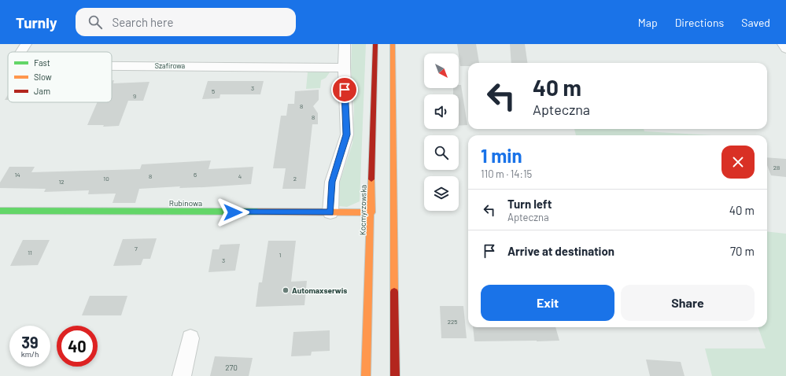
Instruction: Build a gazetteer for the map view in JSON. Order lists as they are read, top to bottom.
{
  "streets": {
    "main road": ["Rubinowa", "Kocmyrzowska"],
    "street": ["Szafirowa"]
  },
  "crossings": [
    ["Rubinowa", "Kocmyrzowska"]
  ],
  "places": ["Automaxserwis"],
  "house_numbers": [
    "3",
    "5",
    "9",
    "8",
    "8",
    "28",
    "14",
    "6",
    "8",
    "4",
    "10",
    "2",
    "12",
    "7",
    "11",
    "1",
    "3",
    "225",
    "270"
  ],
  "legend": ["Fast", "Slow", "Jam"],
  "north": "bottom right",
  "page": {
    "header": "Turnly",
    "search": "Search here",
    "nav": ["Map", "Directions", "Saved"],
    "turn": ["40 m", "Apteczna"],
    "heading": ["1 min", "110 m · 14:15"],
    "list": [
      {
        "name": "Turn left",
        "note": "Apteczna",
        "value": "40 m"
      },
      {
        "name": "Arrive at destination",
        "value": "70 m"
      }
    ],
    "buttons": ["Exit", "Share"],
    "speed": "39 km/h",
    "limit": "40"
  }
}
